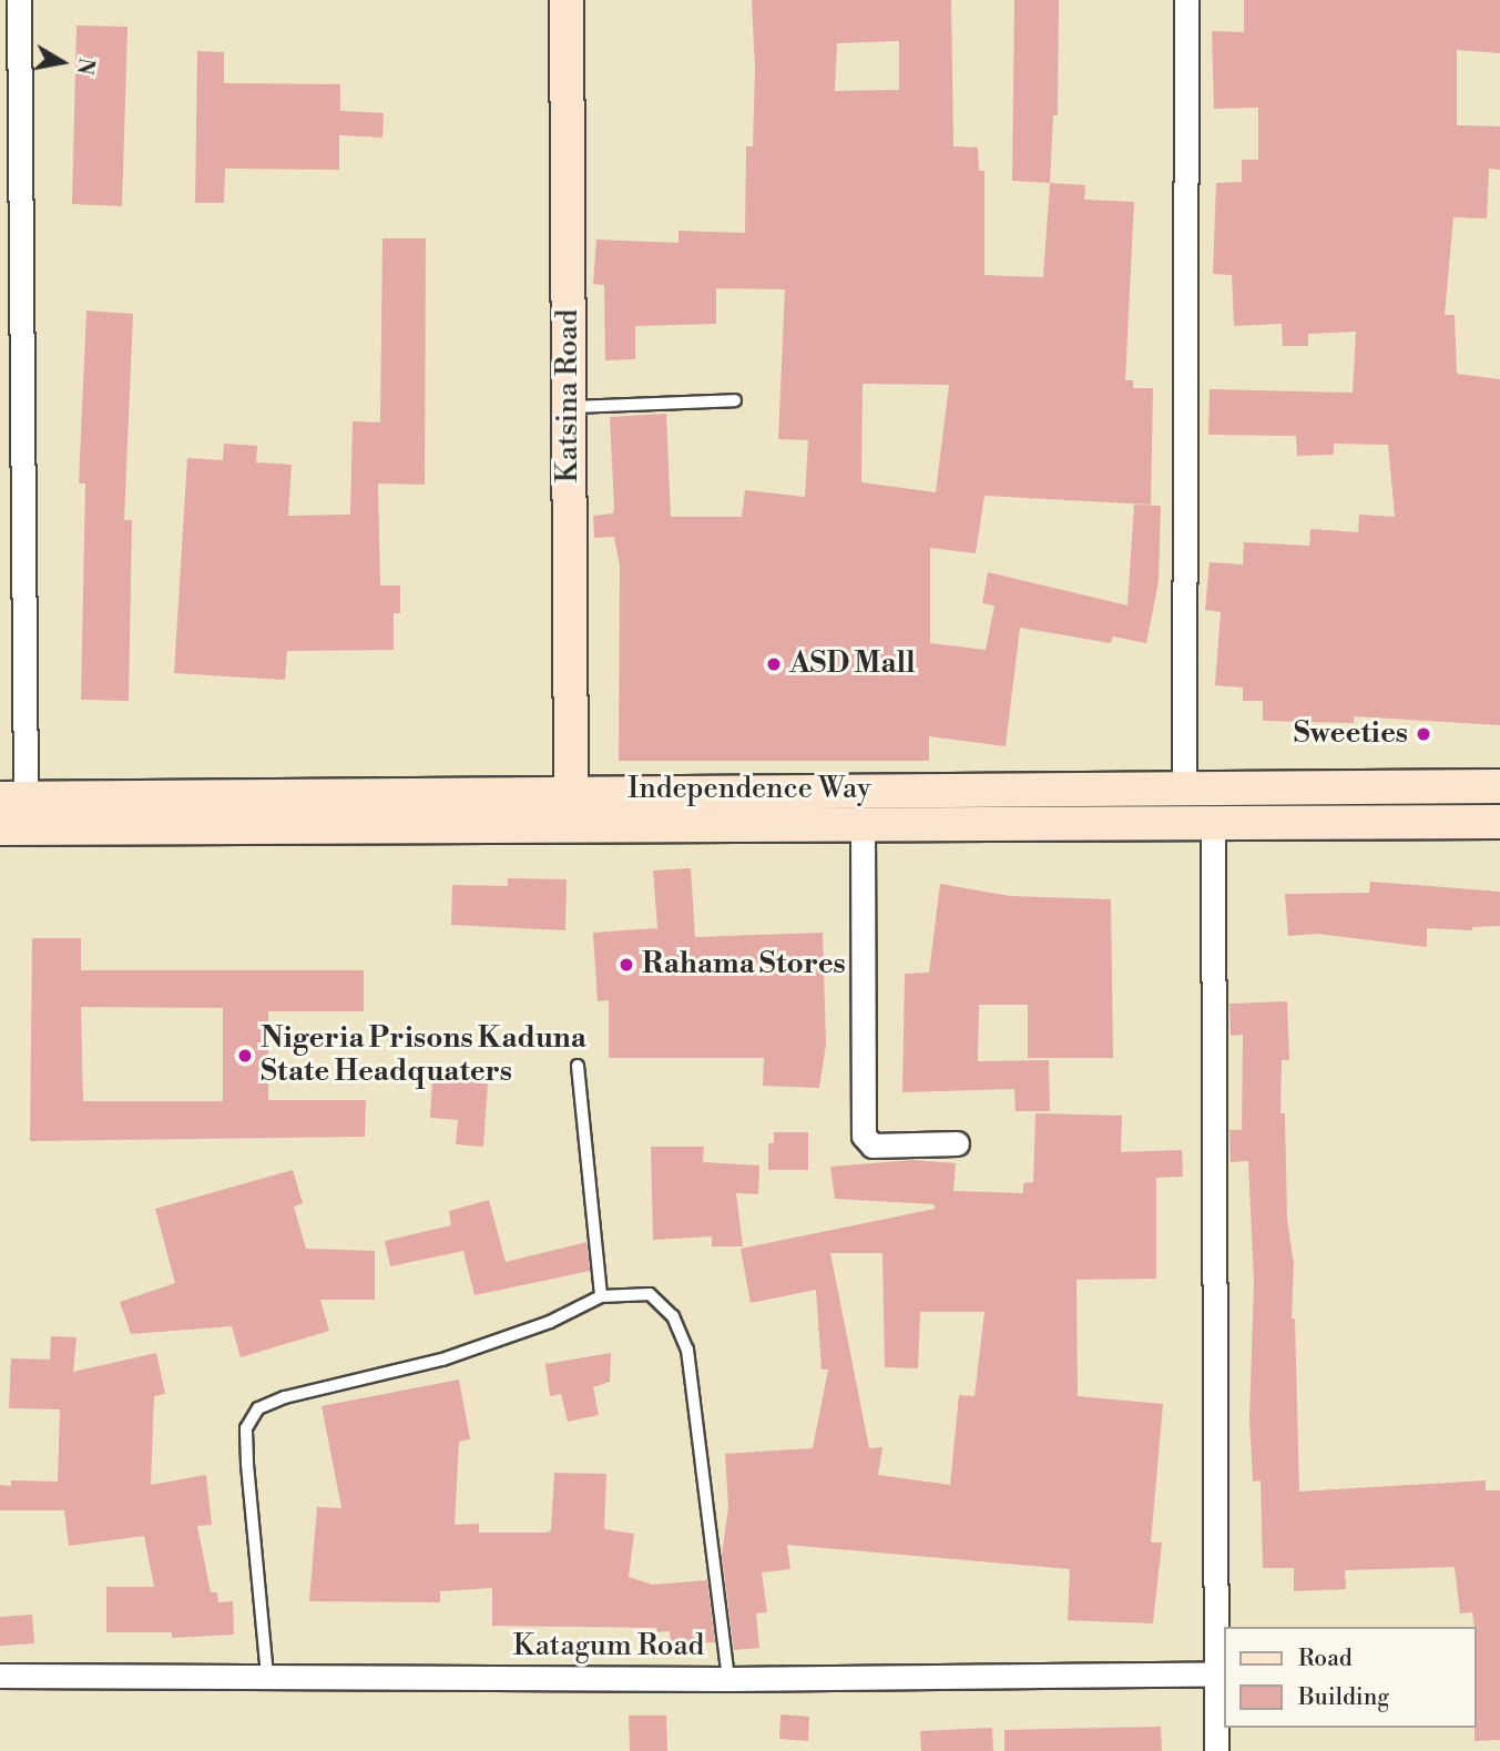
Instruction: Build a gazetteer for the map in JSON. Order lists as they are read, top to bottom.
{
  "streets": {
    "main road": ["Katsina Road", "Independence Way"],
    "street": ["Katagum Road"]
  },
  "crossings": [
    ["Katsina Road", "Independence Way"]
  ],
  "places": [
    "ASD Mall",
    "Sweeties",
    "Rahama Stores",
    "Nigeria Prisons Kaduna State Headquaters"
  ],
  "legend": ["Road", "Building"],
  "north": "right"
}
